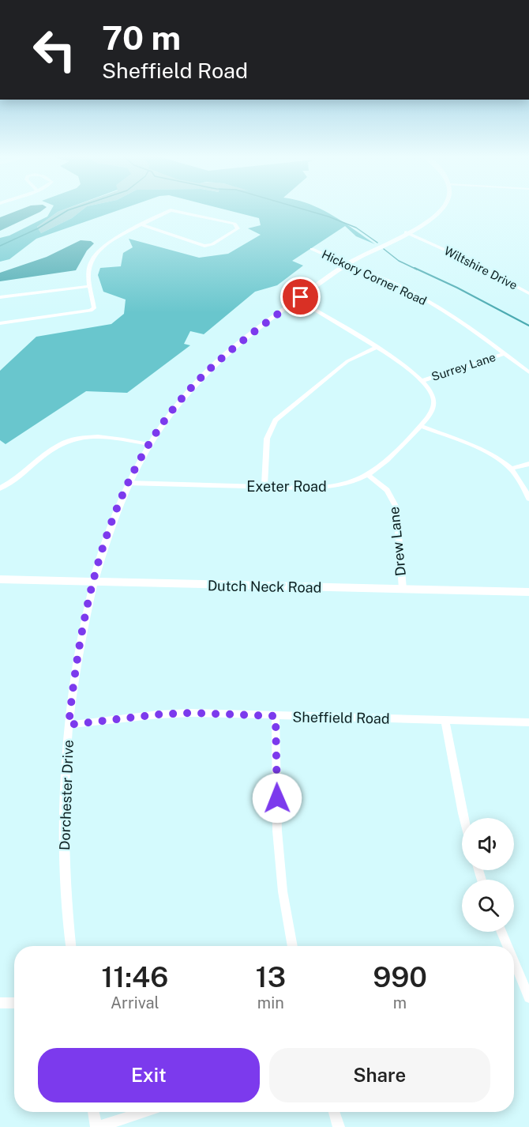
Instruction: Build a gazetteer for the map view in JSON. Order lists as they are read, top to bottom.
{
  "streets": {
    "street": [
      "Wiltshire Drive",
      "Hickory Corner Road",
      "Surrey Lane",
      "Exeter Road",
      "Drew Lane",
      "Dutch Neck Road",
      "Sheffield Road",
      "Dorchester Drive"
    ]
  },
  "crossings": [
    ["Wiltshire Drive", "Dorchester Drive"],
    ["Hickory Corner Road", "Surrey Lane"],
    ["Hickory Corner Road", "Dorchester Drive"],
    ["Surrey Lane", "Exeter Road"],
    ["Exeter Road", "Drew Lane"],
    ["Exeter Road", "Dorchester Drive"],
    ["Drew Lane", "Dutch Neck Road"],
    ["Dutch Neck Road", "Dorchester Drive"],
    ["Sheffield Road", "Dorchester Drive"]
  ],
  "page": {
    "turn": ["70 m", "Sheffield Road"],
    "eta": [
      "11:46",
      "Arrival",
      "13",
      "min",
      "990",
      "m"
    ],
    "buttons": ["Exit", "Share"]
  }
}
